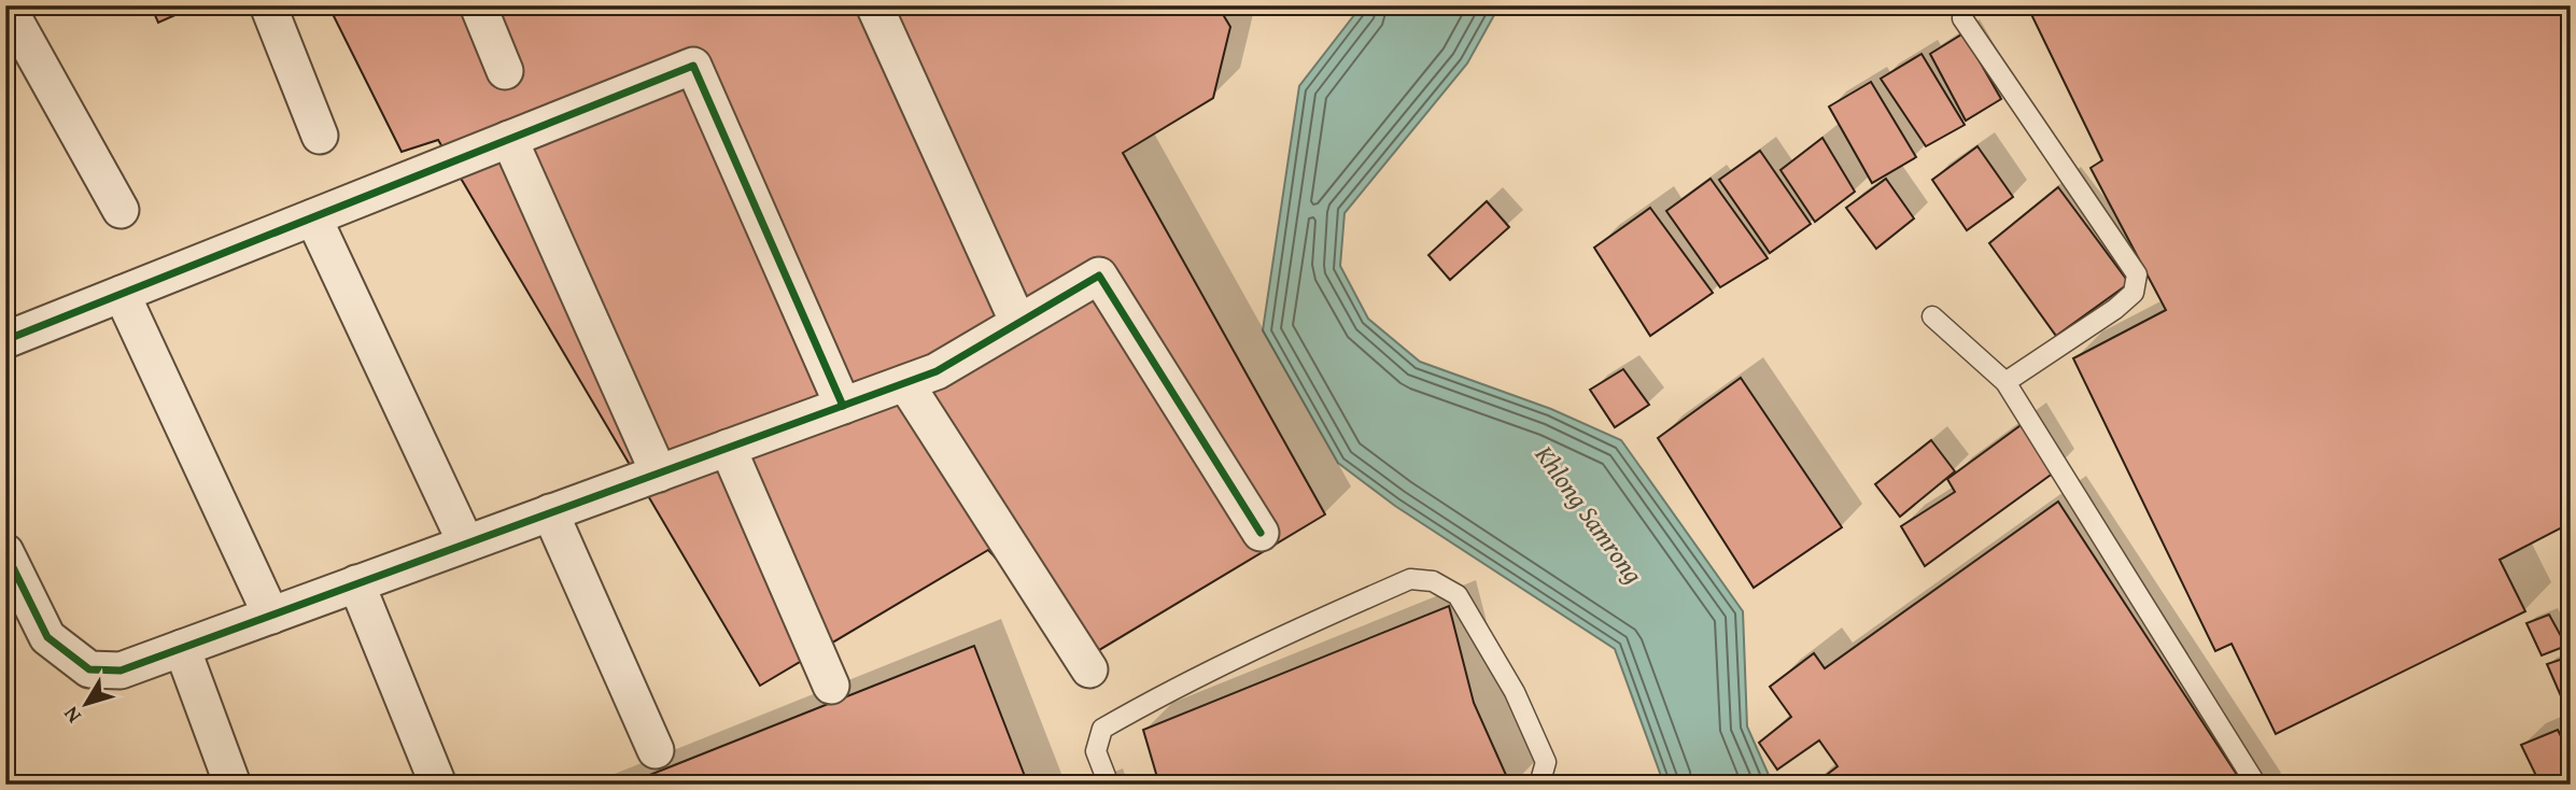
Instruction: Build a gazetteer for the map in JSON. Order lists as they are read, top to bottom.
{
  "water": ["Khlong Samrong"],
  "north": "bottom left"
}
